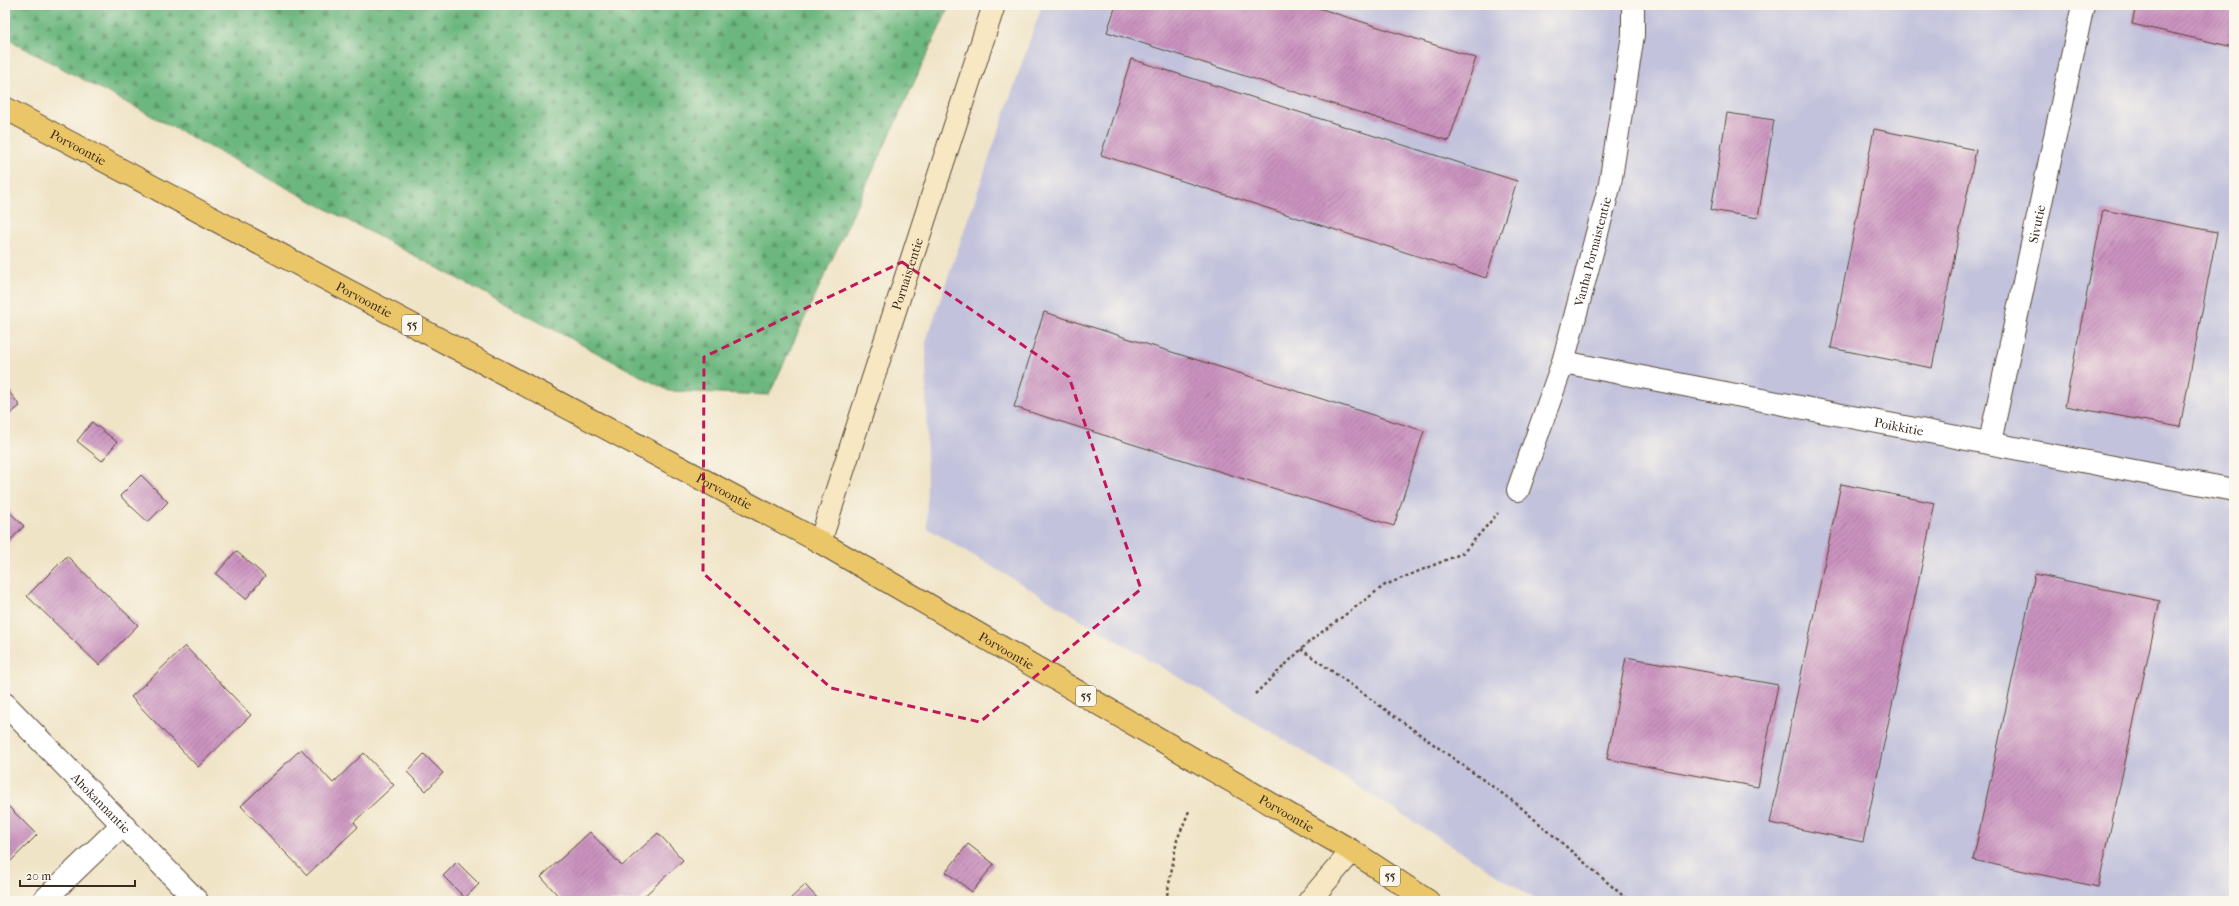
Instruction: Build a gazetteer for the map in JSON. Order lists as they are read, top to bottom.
{
  "streets": {
    "main road": ["Porvoontie", "55"],
    "street": [
      "Sivutie",
      "Vanha Pornaistentie",
      "Pornaistentie",
      "Poikkitie",
      "Ahokannantie"
    ]
  },
  "crossings": [
    ["Porvoontie", "Pornaistentie"],
    ["Sivutie", "Poikkitie"],
    ["Vanha Pornaistentie", "Poikkitie"]
  ],
  "scale_bar": "20 m"
}
